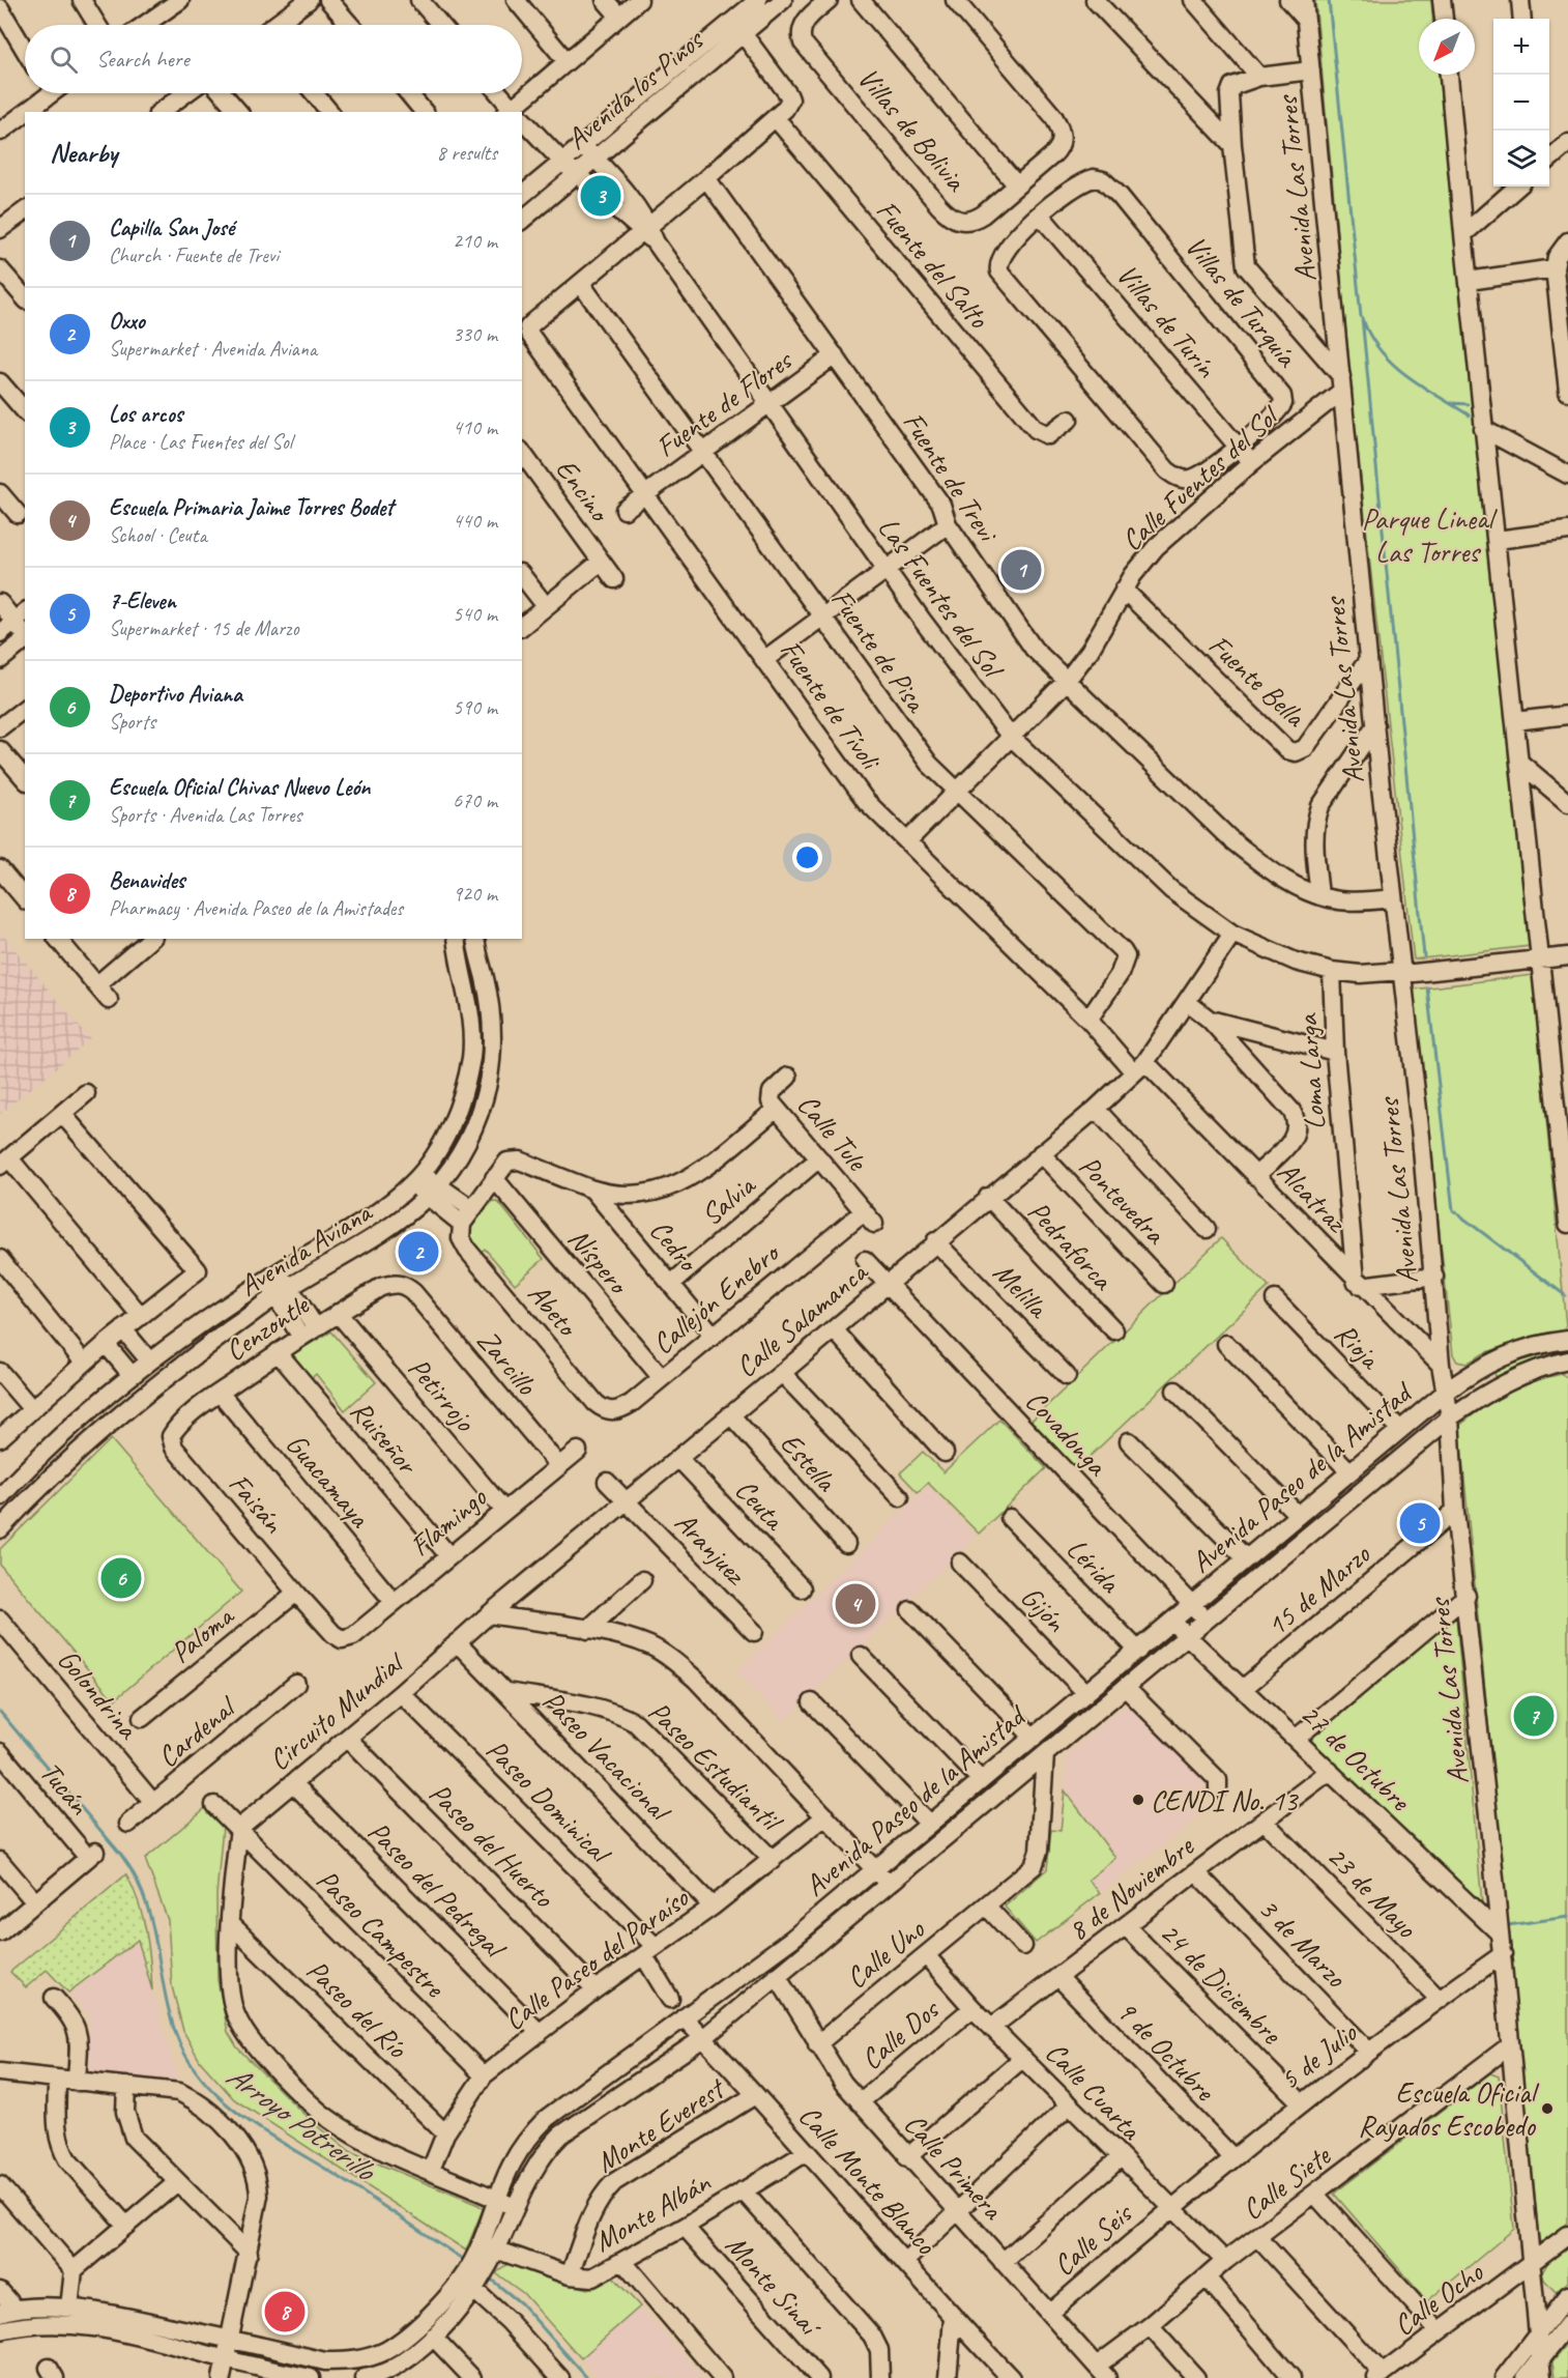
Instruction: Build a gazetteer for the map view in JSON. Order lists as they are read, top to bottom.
{
  "streets": {
    "street": [
      "Avenida los Pinos",
      "Villas de Bolivia",
      "Avenida Las Torres",
      "Fuente del Salto",
      "Villas de Turquía",
      "Villas de Turín",
      "Fuente de Flores",
      "Fuente de Trevi",
      "Calle Fuentes del Sol",
      "Encino",
      "Las Fuentes del Sol",
      "Fuente de Pisa",
      "Fuente Bella",
      "Fuente de Tívoli",
      "Loma Larga",
      "Calle Tule",
      "Alcatraz",
      "Pontevedra",
      "Salvia",
      "Cedro",
      "Pedraforca",
      "Avenida Aviana",
      "Níspero",
      "Melilla",
      "Callejón Enebro",
      "Abeto",
      "Calle Salamanca",
      "Cenzontle",
      "Rioja",
      "Zarcillo",
      "Petirrojo",
      "Covadonga",
      "Ruiseñor",
      "Estella",
      "Avenida Paseo de la Amistad",
      "Guacamaya",
      "Faisán",
      "Ceuta",
      "Flamingo",
      "Aranjuez",
      "Lérida",
      "15 de Marzo",
      "Gijón",
      "Paloma",
      "Golondrina",
      "Circuito Mundial",
      "Cardenal",
      "Paseo Vacacional",
      "27 de Octubre",
      "Paseo Estudiantil",
      "Tucán",
      "Paseo Dominical",
      "Paseo del Huerto",
      "Paseo del Pedregal",
      "8 de Noviembre",
      "23 de Mayo",
      "Paseo Campestre",
      "3 de Marzo",
      "Calle Uno",
      "Calle Paseo del Paraíso",
      "24 de Diciembre",
      "Paseo del Río",
      "Calle Dos",
      "9 de Octubre",
      "5 de Julio",
      "Calle Cuarta",
      "Monte Everest",
      "Calle Primera",
      "Calle Monte Blanco",
      "Calle Siete",
      "Monte Albán",
      "Calle Seis",
      "Monte Sinaí",
      "Calle Ocho"
    ]
  },
  "crossings": [
    ["Avenida los Pinos", "Las Fuentes del Sol"],
    ["Avenida Las Torres", "Fuente de Trevi"],
    ["Avenida Las Torres", "Calle Fuentes del Sol"],
    ["Avenida Las Torres", "Las Fuentes del Sol"],
    ["Avenida Las Torres", "Fuente Bella"],
    ["Avenida Las Torres", "Alcatraz"],
    ["Avenida Las Torres", "Avenida Paseo de la Amistad"],
    ["Avenida Las Torres", "15 de Marzo"],
    ["Avenida Las Torres", "27 de Octubre"],
    ["Avenida Las Torres", "5 de Julio"],
    ["Avenida Las Torres", "Calle Siete"],
    ["Avenida Las Torres", "Calle Ocho"],
    ["Villas de Turquía", "Villas de Turín"],
    ["Villas de Turín", "Calle Fuentes del Sol"],
    ["Fuente de Flores", "Fuente de Trevi"],
    ["Fuente de Flores", "Las Fuentes del Sol"],
    ["Fuente de Flores", "Fuente de Pisa"],
    ["Fuente de Flores", "Fuente de Tívoli"],
    ["Fuente de Trevi", "Calle Fuentes del Sol"],
    ["Calle Fuentes del Sol", "Las Fuentes del Sol"],
    ["Calle Fuentes del Sol", "Fuente de Pisa"],
    ["Calle Fuentes del Sol", "Fuente Bella"],
    ["Calle Fuentes del Sol", "Fuente de Tívoli"],
    ["Las Fuentes del Sol", "Loma Larga"],
    ["Las Fuentes del Sol", "Calle Salamanca"],
    ["Fuente de Pisa", "Fuente de Tívoli"],
    ["Fuente de Tívoli", "Alcatraz"],
    ["Fuente de Tívoli", "Calle Salamanca"],
    ["Loma Larga", "Alcatraz"],
    ["Calle Tule", "Salvia"],
    ["Calle Tule", "Callejón Enebro"],
    ["Alcatraz", "Calle Salamanca"],
    ["Pontevedra", "Calle Salamanca"],
    ["Salvia", "Cedro"],
    ["Cedro", "Callejón Enebro"],
    ["Pedraforca", "Calle Salamanca"],
    ["Níspero", "Callejón Enebro"],
    ["Melilla", "Calle Salamanca"],
    ["Callejón Enebro", "Abeto"],
    ["Calle Salamanca", "Covadonga"],
    ["Calle Salamanca", "Estella"],
    ["Calle Salamanca", "Ceuta"],
    ["Calle Salamanca", "Aranjuez"],
    ["Calle Salamanca", "Circuito Mundial"],
    ["Cenzontle", "Zarcillo"],
    ["Cenzontle", "Petirrojo"],
    ["Cenzontle", "Ruiseñor"],
    ["Cenzontle", "Guacamaya"],
    ["Cenzontle", "Faisán"],
    ["Rioja", "Avenida Paseo de la Amistad"],
    ["Zarcillo", "Flamingo"],
    ["Petirrojo", "Flamingo"],
    ["Covadonga", "Avenida Paseo de la Amistad"],
    ["Ruiseñor", "Flamingo"],
    ["Avenida Paseo de la Amistad", "Lérida"],
    ["Avenida Paseo de la Amistad", "Gijón"],
    ["Avenida Paseo de la Amistad", "27 de Octubre"],
    ["Avenida Paseo de la Amistad", "Calle Uno"],
    ["Avenida Paseo de la Amistad", "Calle Primera"],
    ["Avenida Paseo de la Amistad", "Calle Monte Blanco"],
    ["Avenida Paseo de la Amistad", "Monte Albán"],
    ["Guacamaya", "Flamingo"],
    ["Faisán", "Flamingo"],
    ["Faisán", "Paloma"],
    ["15 de Marzo", "27 de Octubre"],
    ["Golondrina", "Cardenal"],
    ["Circuito Mundial", "Paseo Vacacional"],
    ["Circuito Mundial", "Paseo Dominical"],
    ["Circuito Mundial", "Paseo del Huerto"],
    ["Circuito Mundial", "Paseo del Pedregal"],
    ["Circuito Mundial", "Paseo Campestre"],
    ["Paseo Vacacional", "Paseo Estudiantil"],
    ["Paseo Vacacional", "Calle Paseo del Paraíso"],
    ["27 de Octubre", "8 de Noviembre"],
    ["Paseo Estudiantil", "Calle Paseo del Paraíso"],
    ["Paseo Dominical", "Calle Paseo del Paraíso"],
    ["Paseo del Huerto", "Calle Paseo del Paraíso"],
    ["Paseo del Pedregal", "Calle Paseo del Paraíso"],
    ["8 de Noviembre", "23 de Mayo"],
    ["8 de Noviembre", "3 de Marzo"],
    ["8 de Noviembre", "24 de Diciembre"],
    ["8 de Noviembre", "9 de Octubre"],
    ["8 de Noviembre", "Calle Cuarta"],
    ["23 de Mayo", "5 de Julio"],
    ["Paseo Campestre", "Calle Paseo del Paraíso"],
    ["3 de Marzo", "5 de Julio"],
    ["Calle Uno", "Calle Cuarta"],
    ["Calle Uno", "Calle Primera"],
    ["Calle Paseo del Paraíso", "Paseo del Río"],
    ["24 de Diciembre", "5 de Julio"],
    ["Calle Dos", "Calle Cuarta"],
    ["Calle Dos", "Calle Primera"],
    ["9 de Octubre", "5 de Julio"],
    ["5 de Julio", "Calle Cuarta"],
    ["5 de Julio", "Calle Seis"],
    ["Calle Cuarta", "Calle Siete"],
    ["Calle Cuarta", "Calle Seis"],
    ["Monte Everest", "Calle Monte Blanco"],
    ["Monte Everest", "Monte Albán"],
    ["Calle Primera", "Calle Siete"],
    ["Calle Primera", "Calle Seis"],
    ["Calle Monte Blanco", "Monte Albán"],
    ["Monte Albán", "Monte Sinaí"]
  ],
  "water": ["Arroyo Potrerillo"],
  "parks": ["Parque Lineal Las Torres"],
  "places": ["CENDI No. 13", "Escuela Oficial Rayados Escobedo"],
  "north": "bottom left",
  "page": {
    "map_buttons": ["+", "−"],
    "search": "Search here",
    "heading": ["Nearby", "8 results"],
    "pins": [
      "3",
      "1",
      "2",
      "5",
      "6",
      "4",
      "7",
      "8"
    ],
    "list": [
      {
        "mark": "1",
        "name": "Capilla San José",
        "note": "Church · Fuente de Trevi",
        "value": "210 m"
      },
      {
        "mark": "2",
        "name": "Oxxo",
        "note": "Supermarket · Avenida Aviana",
        "value": "330 m"
      },
      {
        "mark": "3",
        "name": "Los arcos",
        "note": "Place · Las Fuentes del Sol",
        "value": "410 m"
      },
      {
        "mark": "4",
        "name": "Escuela Primaria Jaime Torres Bodet",
        "note": "School · Ceuta",
        "value": "440 m"
      },
      {
        "mark": "5",
        "name": "7-Eleven",
        "note": "Supermarket · 15 de Marzo",
        "value": "540 m"
      },
      {
        "mark": "6",
        "name": "Deportivo Aviana",
        "note": "Sports",
        "value": "590 m"
      },
      {
        "mark": "7",
        "name": "Escuela Oficial Chivas Nuevo León",
        "note": "Sports · Avenida Las Torres",
        "value": "670 m"
      },
      {
        "mark": "8",
        "name": "Benavides",
        "note": "Pharmacy · Avenida Paseo de la Amistades",
        "value": "920 m"
      }
    ]
  }
}
